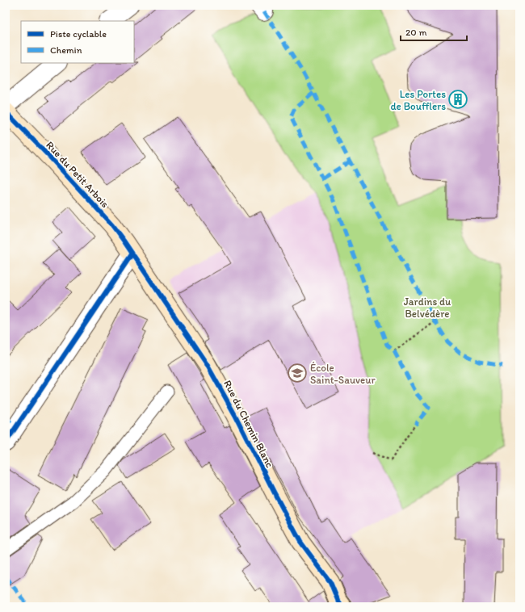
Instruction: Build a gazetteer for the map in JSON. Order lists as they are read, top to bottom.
{
  "streets": {
    "street": ["Rue du Petit Arbois", "Rue du Chemin Blanc"]
  },
  "crossings": [
    ["Rue du Petit Arbois", "Rue du Chemin Blanc"]
  ],
  "parks": ["Jardins du Belvédère"],
  "places": {
    "building": ["Les Portes de Boufflers"],
    "school or university": ["École Saint-Sauveur"]
  },
  "legend": ["Piste cyclable", "Chemin"],
  "scale_bar": "20 m"
}
